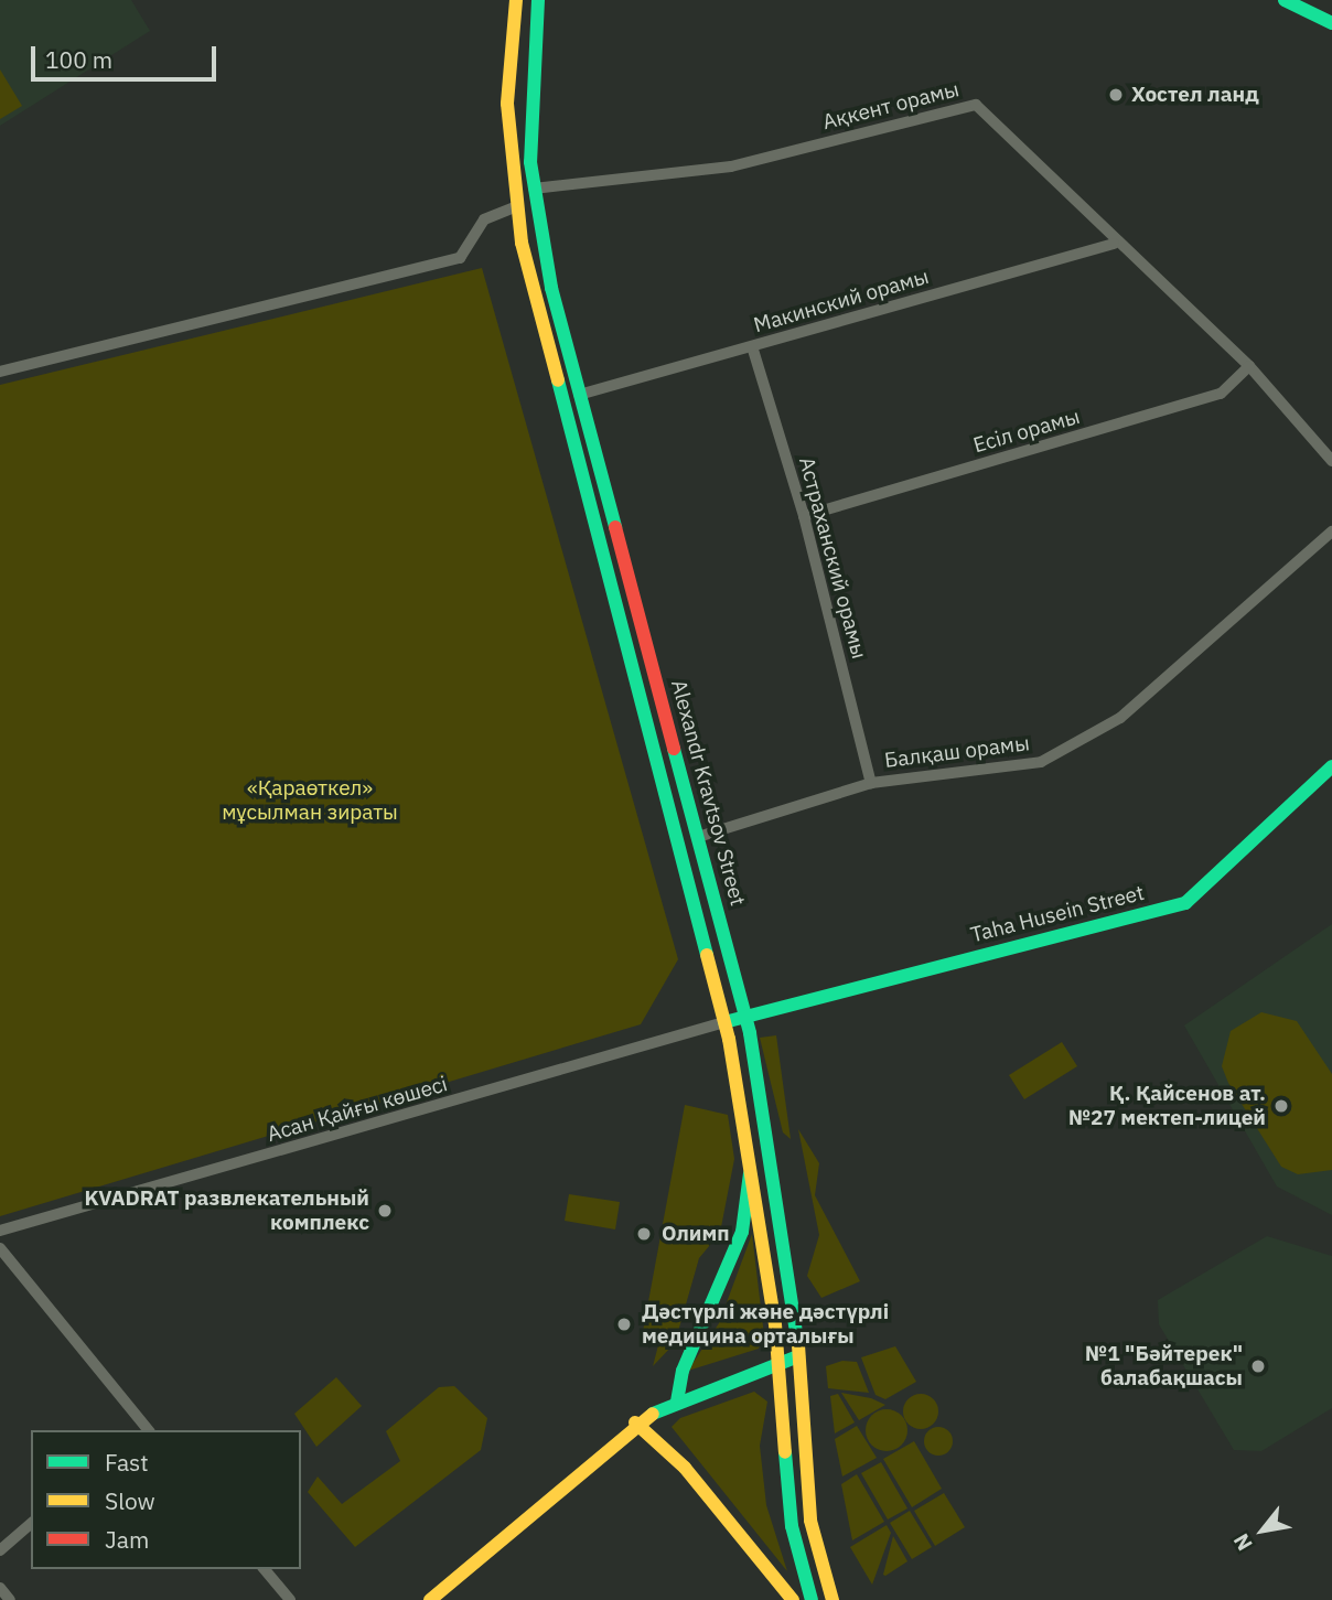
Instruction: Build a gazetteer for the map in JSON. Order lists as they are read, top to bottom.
{
  "streets": {
    "main road": ["Alexandr Kravtsov Street", "Taha Husein Street"],
    "street": [
      "Ақкент орамы",
      "Макинский орамы",
      "Есіл орамы",
      "Астраханский орамы",
      "Балқаш орамы",
      "Асан Қайғы көшесі"
    ]
  },
  "crossings": [
    ["Ақкент орамы", "Макинский орамы"],
    ["Ақкент орамы", "Есіл орамы"],
    ["Ақкент орамы", "Alexandr Kravtsov Street"],
    ["Макинский орамы", "Астраханский орамы"],
    ["Макинский орамы", "Alexandr Kravtsov Street"],
    ["Есіл орамы", "Астраханский орамы"],
    ["Астраханский орамы", "Балқаш орамы"],
    ["Балқаш орамы", "Alexandr Kravtsov Street"],
    ["Alexandr Kravtsov Street", "Taha Husein Street"],
    ["Alexandr Kravtsov Street", "Асан Қайғы көшесі"],
    ["Taha Husein Street", "Асан Қайғы көшесі"]
  ],
  "parks": ["«Қараөткел» мұсылман зираты"],
  "places": [
    "Хостел ланд",
    "Қ. Қайсенов ат. №27 мектеп-лицей",
    "KVADRAT развлекательный комплекс",
    "Олимп",
    "Дәстүрлі және дәстүрлі медицина орталығы",
    "№1 \"Бәйтерек\" балабақшасы"
  ],
  "legend": ["Fast", "Slow", "Jam"],
  "scale_bar": "100 m",
  "north": "bottom left"
}
